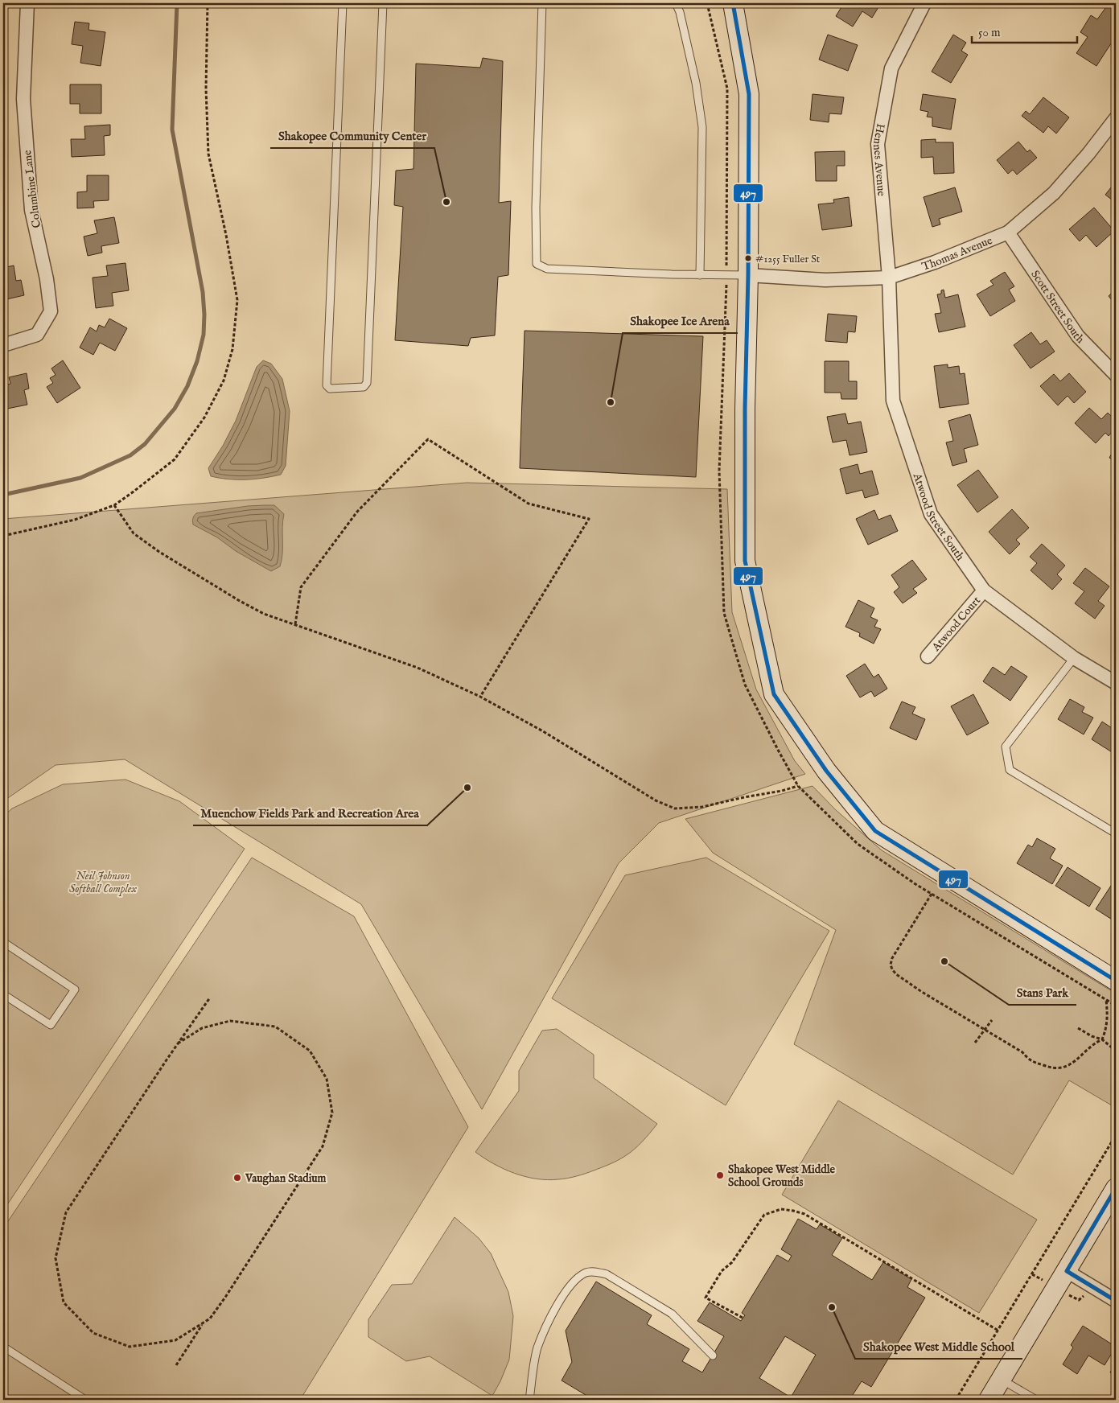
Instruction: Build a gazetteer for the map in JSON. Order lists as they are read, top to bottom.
{
  "streets": {
    "street": [
      "Hennes Avenue",
      "Columbine Lane",
      "Thomas Avenue",
      "Scott Street South",
      "Atwood Street South",
      "Atwood Court"
    ]
  },
  "crossings": [
    ["Hennes Avenue", "Thomas Avenue"],
    ["Hennes Avenue", "Atwood Street South"],
    ["Thomas Avenue", "Scott Street South"],
    ["Thomas Avenue", "Atwood Street South"],
    ["Atwood Street South", "Atwood Court"]
  ],
  "parks": ["Neil Johnson Softball Complex"],
  "places": [
    "Shakopee Community Center",
    "#1255 Fuller St",
    "Shakopee Ice Arena",
    "Muenchow Fields Park and Recreation Area",
    "Stans Park",
    "Shakopee West Middle School Grounds",
    "Vaughan Stadium",
    "Shakopee West Middle School"
  ],
  "lines": ["transit line 497"],
  "scale_bar": "50 m"
}
